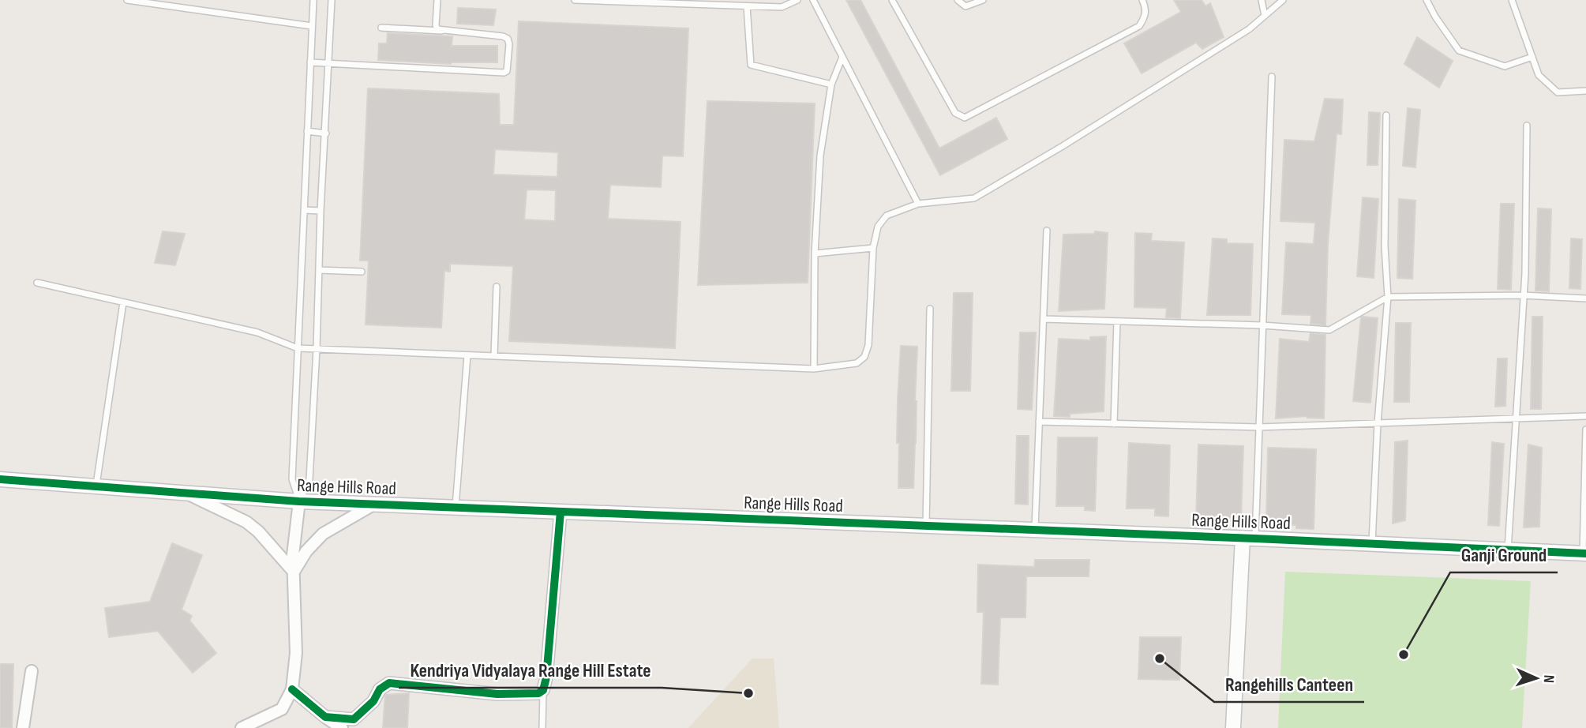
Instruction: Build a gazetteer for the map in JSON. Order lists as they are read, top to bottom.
{
  "streets": {
    "street": ["Range Hills Road"]
  },
  "places": ["Ganji Ground", "Rangehills Canteen", "Kendriya Vidyalaya Range Hill Estate"],
  "north": "right"
}
